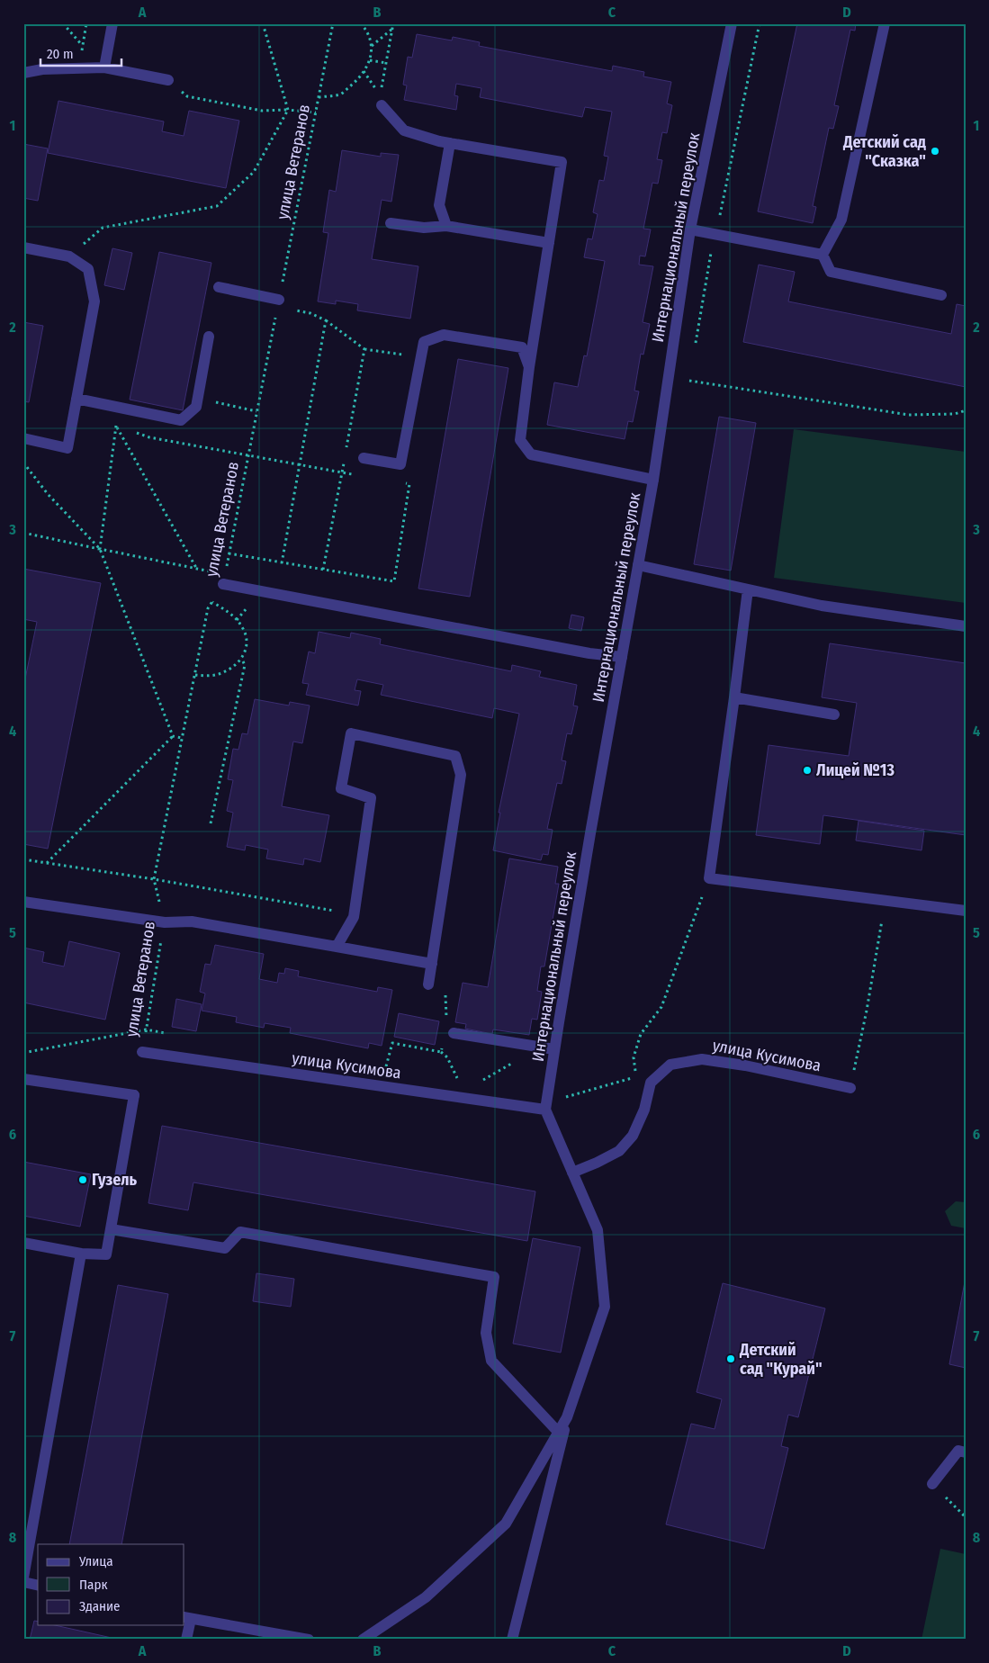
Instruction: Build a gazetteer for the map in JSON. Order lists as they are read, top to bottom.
{
  "streets": {
    "street": ["Интернациональный переулок", "улица Кусимова"],
    "path": ["улица Ветеранов"]
  },
  "crossings": [
    ["улица Ветеранов", "улица Кусимова"],
    ["Интернациональный переулок", "улица Кусимова"]
  ],
  "places": [
    "Детский сад \"Сказка\"",
    "Лицей №13",
    "Гузель",
    "Детский сад \"Курай\""
  ],
  "legend": ["Улица", "Парк", "Здание"],
  "scale_bar": "20 m",
  "grid": {
    "columns": [
      "A",
      "B",
      "C",
      "D"
    ],
    "rows": [
      "1",
      "2",
      "3",
      "4",
      "5",
      "6",
      "7",
      "8"
    ]
  }
}
